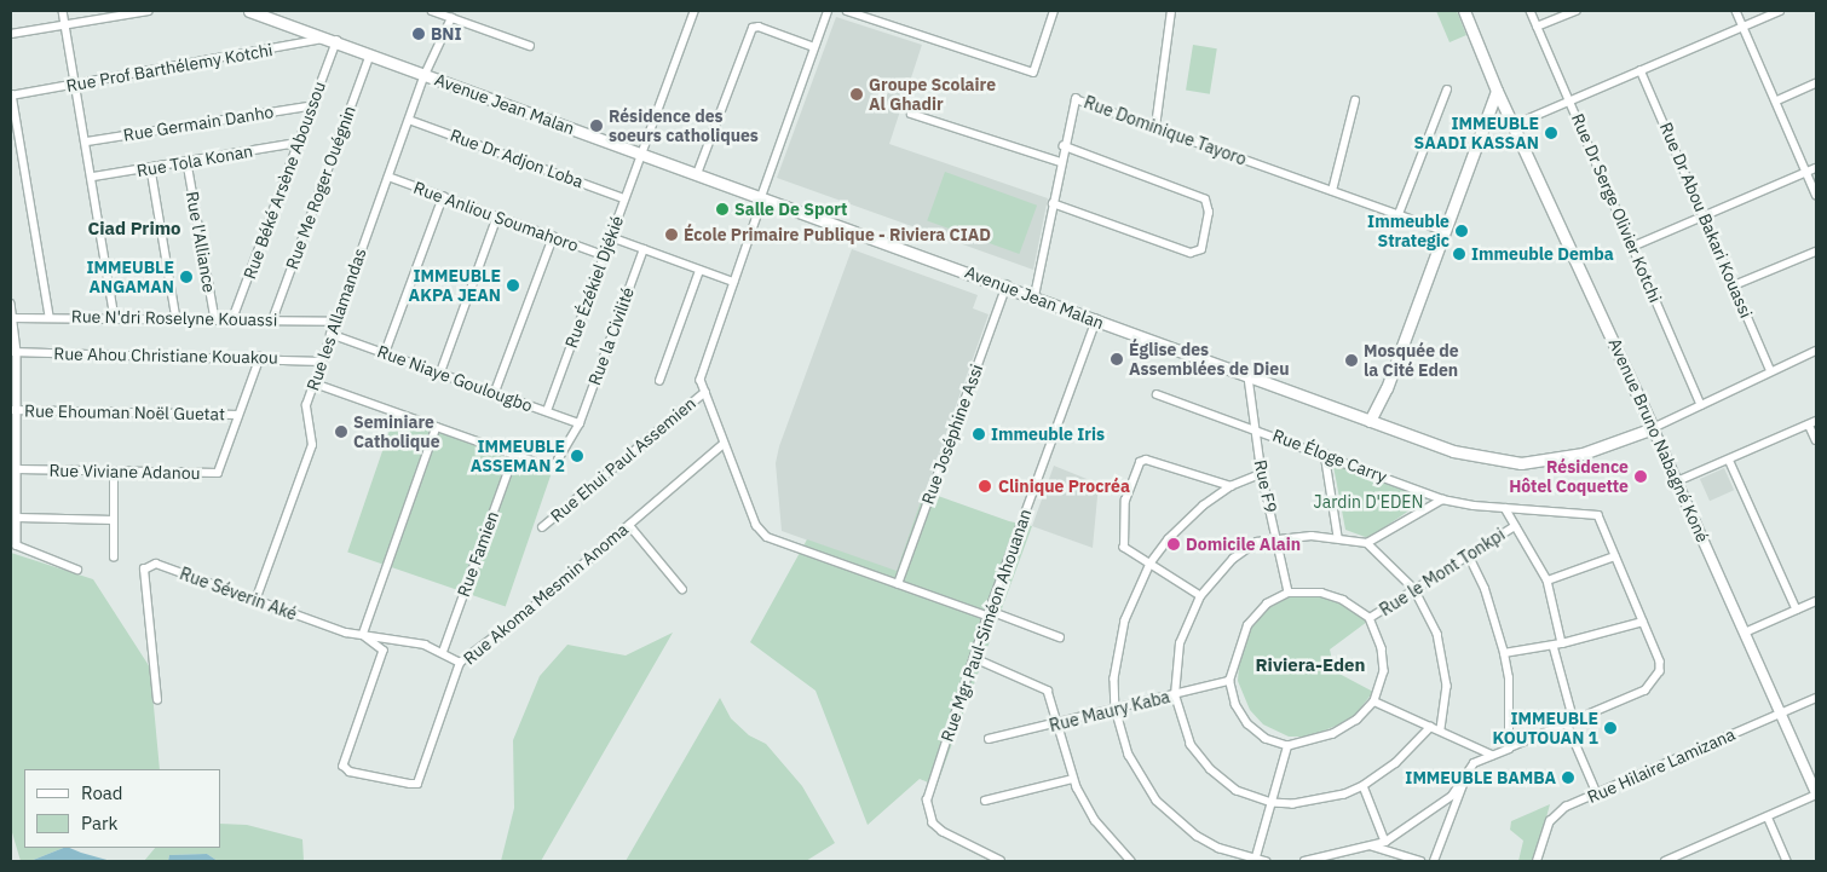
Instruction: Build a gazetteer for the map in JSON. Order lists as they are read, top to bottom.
{
  "streets": {
    "main road": ["Avenue Jean Malan", "Avenue Bruno Nabagné Koné"],
    "street": [
      "Rue Prof Barthélemy Kotchi",
      "Rue Germain Danho",
      "Rue Dominique Tayoro",
      "Rue Dr Adjon Loba",
      "Rue Tola Konan",
      "Rue Béké Arsène Aboussou",
      "Rue Me Roger Ouégnin",
      "Rue Dr Serge Olivier Kotchi",
      "Rue Anliou Soumahoro",
      "Rue Dr Abou Bakari Kouassi",
      "Rue l'Alliance",
      "Rue Ézékiel Djékié",
      "Rue N'dri Roselyne Kouassi",
      "Rue les Allamandas",
      "Rue la Civilité",
      "Rue Ahou Christiane Kouakou",
      "Rue Niaye Goulougbo",
      "Rue Ehouman Noël Guetat",
      "Rue Joséphine Assi",
      "Rue Éloge Carry",
      "Rue Ehui Paul Assemien",
      "Rue Viviane Adanou",
      "Rue F9",
      "Rue Famien",
      "Rue le Mont Tonkpi",
      "Rue Séverin Aké",
      "Rue Akoma Mesmin Anoma",
      "Rue Mgr Paul-Siméon Ahouanan",
      "Rue Maury Kaba",
      "Rue Hilaire Lamizana"
    ]
  },
  "crossings": [
    ["Rue Prof Barthélemy Kotchi", "Avenue Jean Malan"],
    ["Rue Prof Barthélemy Kotchi", "Rue Béké Arsène Aboussou"],
    ["Avenue Jean Malan", "Rue Dominique Tayoro"],
    ["Avenue Jean Malan", "Rue Béké Arsène Aboussou"],
    ["Avenue Jean Malan", "Rue Me Roger Ouégnin"],
    ["Avenue Jean Malan", "Rue Ézékiel Djékié"],
    ["Avenue Jean Malan", "Rue les Allamandas"],
    ["Avenue Jean Malan", "Rue Joséphine Assi"],
    ["Avenue Jean Malan", "Avenue Bruno Nabagné Koné"],
    ["Avenue Jean Malan", "Rue F9"],
    ["Avenue Jean Malan", "Rue Mgr Paul-Siméon Ahouanan"],
    ["Rue Germain Danho", "Rue Béké Arsène Aboussou"],
    ["Rue Dr Adjon Loba", "Rue Ézékiel Djékié"],
    ["Rue Dr Adjon Loba", "Rue les Allamandas"],
    ["Rue Tola Konan", "Rue Béké Arsène Aboussou"],
    ["Rue Tola Konan", "Rue l'Alliance"],
    ["Rue Béké Arsène Aboussou", "Rue N'dri Roselyne Kouassi"],
    ["Rue Me Roger Ouégnin", "Rue N'dri Roselyne Kouassi"],
    ["Rue Anliou Soumahoro", "Rue Ézékiel Djékié"],
    ["Rue Anliou Soumahoro", "Rue les Allamandas"],
    ["Rue l'Alliance", "Rue N'dri Roselyne Kouassi"],
    ["Rue Ézékiel Djékié", "Rue Niaye Goulougbo"],
    ["Rue N'dri Roselyne Kouassi", "Rue les Allamandas"],
    ["Rue les Allamandas", "Rue Ahou Christiane Kouakou"],
    ["Rue les Allamandas", "Rue Niaye Goulougbo"],
    ["Rue les Allamandas", "Rue Séverin Aké"],
    ["Rue la Civilité", "Rue Niaye Goulougbo"],
    ["Rue la Civilité", "Rue Famien"],
    ["Rue Ahou Christiane Kouakou", "Rue Viviane Adanou"],
    ["Rue Ehouman Noël Guetat", "Rue Viviane Adanou"],
    ["Avenue Bruno Nabagné Koné", "Rue Hilaire Lamizana"],
    ["Rue Éloge Carry", "Rue F9"],
    ["Rue F9", "Rue le Mont Tonkpi"],
    ["Rue F9", "Rue Maury Kaba"],
    ["Rue Famien", "Rue Séverin Aké"],
    ["Rue le Mont Tonkpi", "Rue Maury Kaba"],
    ["Rue Séverin Aké", "Rue Akoma Mesmin Anoma"]
  ],
  "districts": ["Ciad Primo", "Riviera-Eden"],
  "parks": ["Jardin D'EDEN"],
  "places": [
    "BNI",
    "Groupe Scolaire Al Ghadir",
    "Résidence des soeurs catholiques",
    "IMMEUBLE SAADI KASSAN",
    "Salle De Sport",
    "Immeuble Strategic",
    "École Primaire Publique - Riviera CIAD",
    "Immeuble Demba",
    "IMMEUBLE ANGAMAN",
    "IMMEUBLE AKPA JEAN",
    "Église des Assemblées de Dieu",
    "Mosquée de la Cité Eden",
    "Seminiare Catholique",
    "Immeuble Iris",
    "IMMEUBLE ASSEMAN 2",
    "Résidence Hôtel Coquette",
    "Clinique Procréa",
    "Domicile Alain",
    "IMMEUBLE KOUTOUAN 1",
    "IMMEUBLE BAMBA"
  ],
  "legend": ["Road", "Park"]
}
